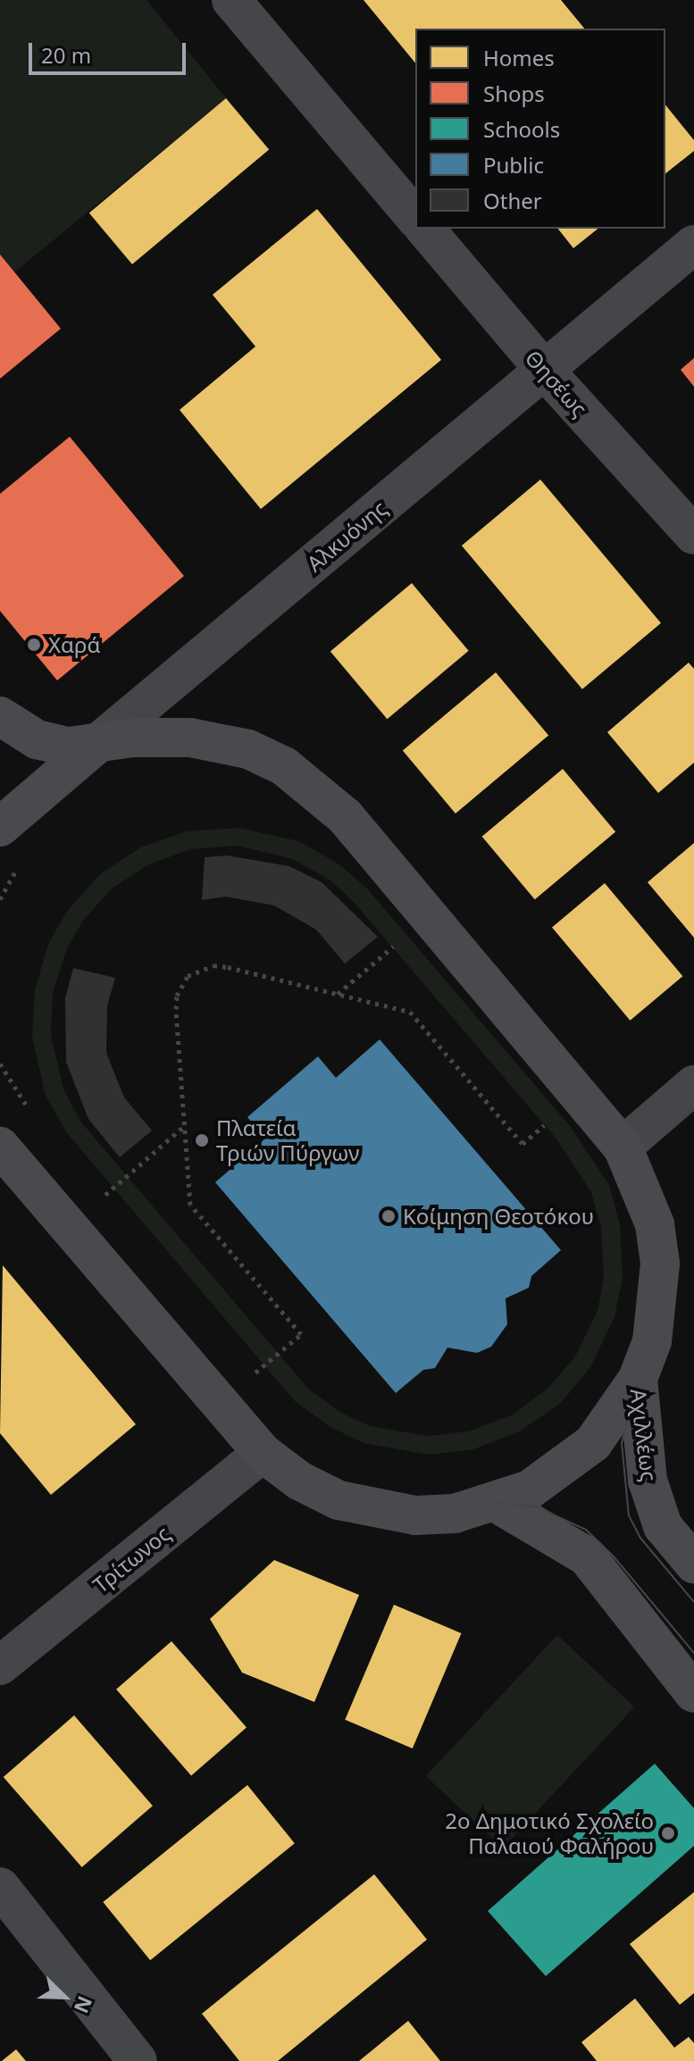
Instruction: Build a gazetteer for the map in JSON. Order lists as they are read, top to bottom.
{
  "streets": {
    "main road": ["Αλκυόνης", "Αχιλλέως"],
    "street": ["Θησέως", "Τρίτωνος"]
  },
  "crossings": [
    ["Θησέως", "Αλκυόνης"],
    ["Αχιλλέως", "Τρίτωνος"]
  ],
  "places": [
    "Χαρά",
    "Πλατεία Τριών Πύργων",
    "Κοίμηση Θεοτόκου",
    "2ο Δημοτικό Σχολείο Παλαιού Φαλήρου"
  ],
  "legend": [
    "Homes",
    "Shops",
    "Schools",
    "Public",
    "Other"
  ],
  "scale_bar": "20 m",
  "north": "bottom right"
}
